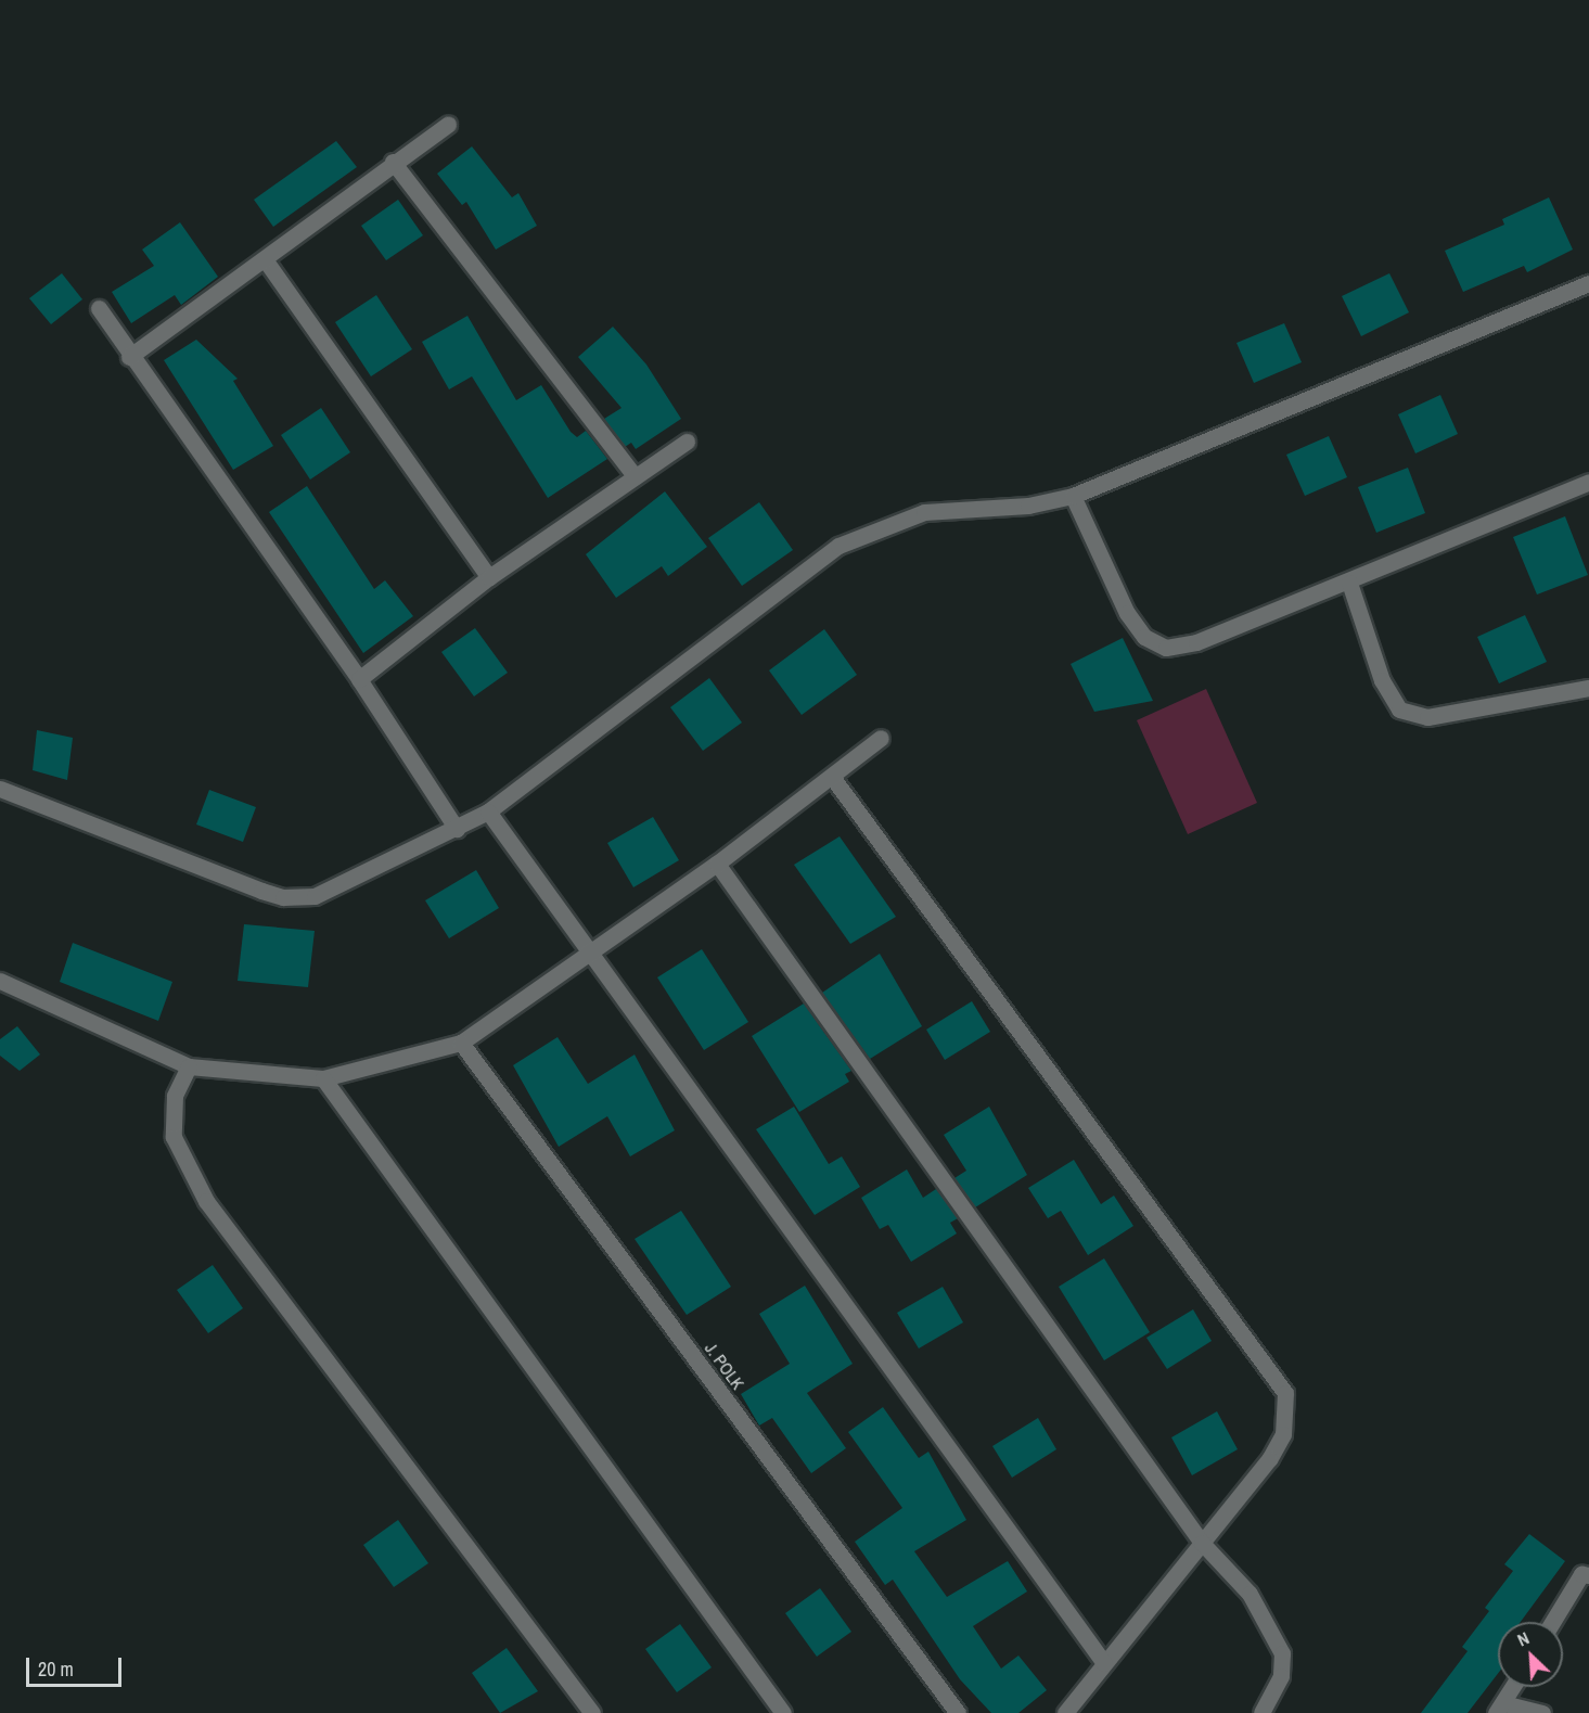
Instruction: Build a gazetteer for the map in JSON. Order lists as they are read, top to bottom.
{
  "streets": {
    "street": ["J. POLK"]
  },
  "scale_bar": "20 m",
  "north": "top left"
}
